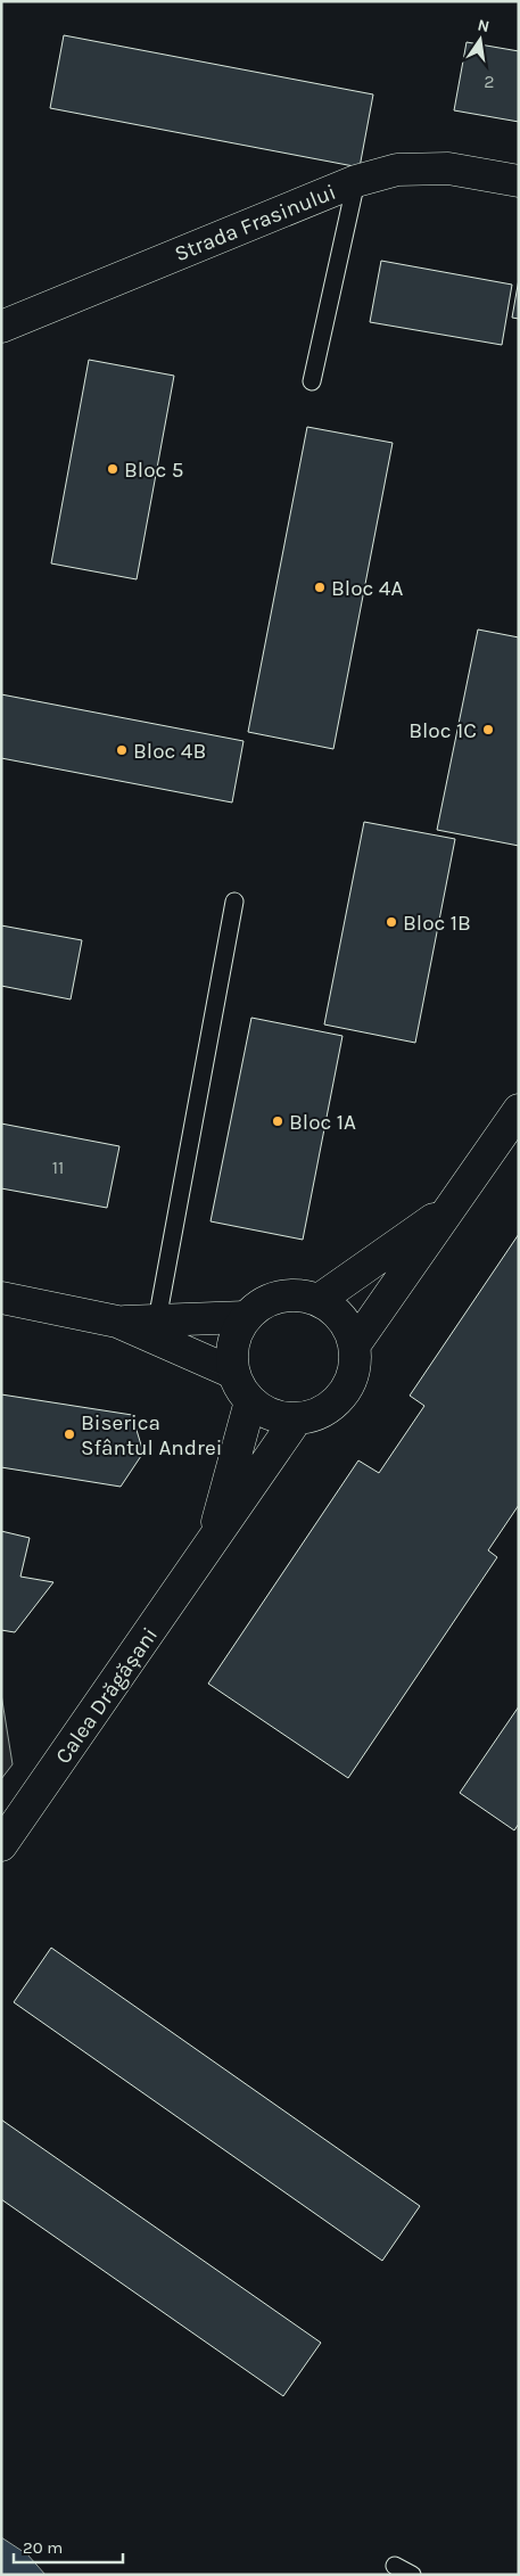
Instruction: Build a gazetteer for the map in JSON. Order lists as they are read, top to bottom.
{
  "streets": {
    "main road": ["Strada Frasinului", "Calea Drăgășani"]
  },
  "places": [
    "Bloc 5",
    "Bloc 4A",
    "Bloc 1C",
    "Bloc 4B",
    "Bloc 1B",
    "Bloc 1A",
    "Biserica Sfântul Andrei"
  ],
  "house_numbers": ["2", "11"],
  "scale_bar": "20 m",
  "north": "top"
}
